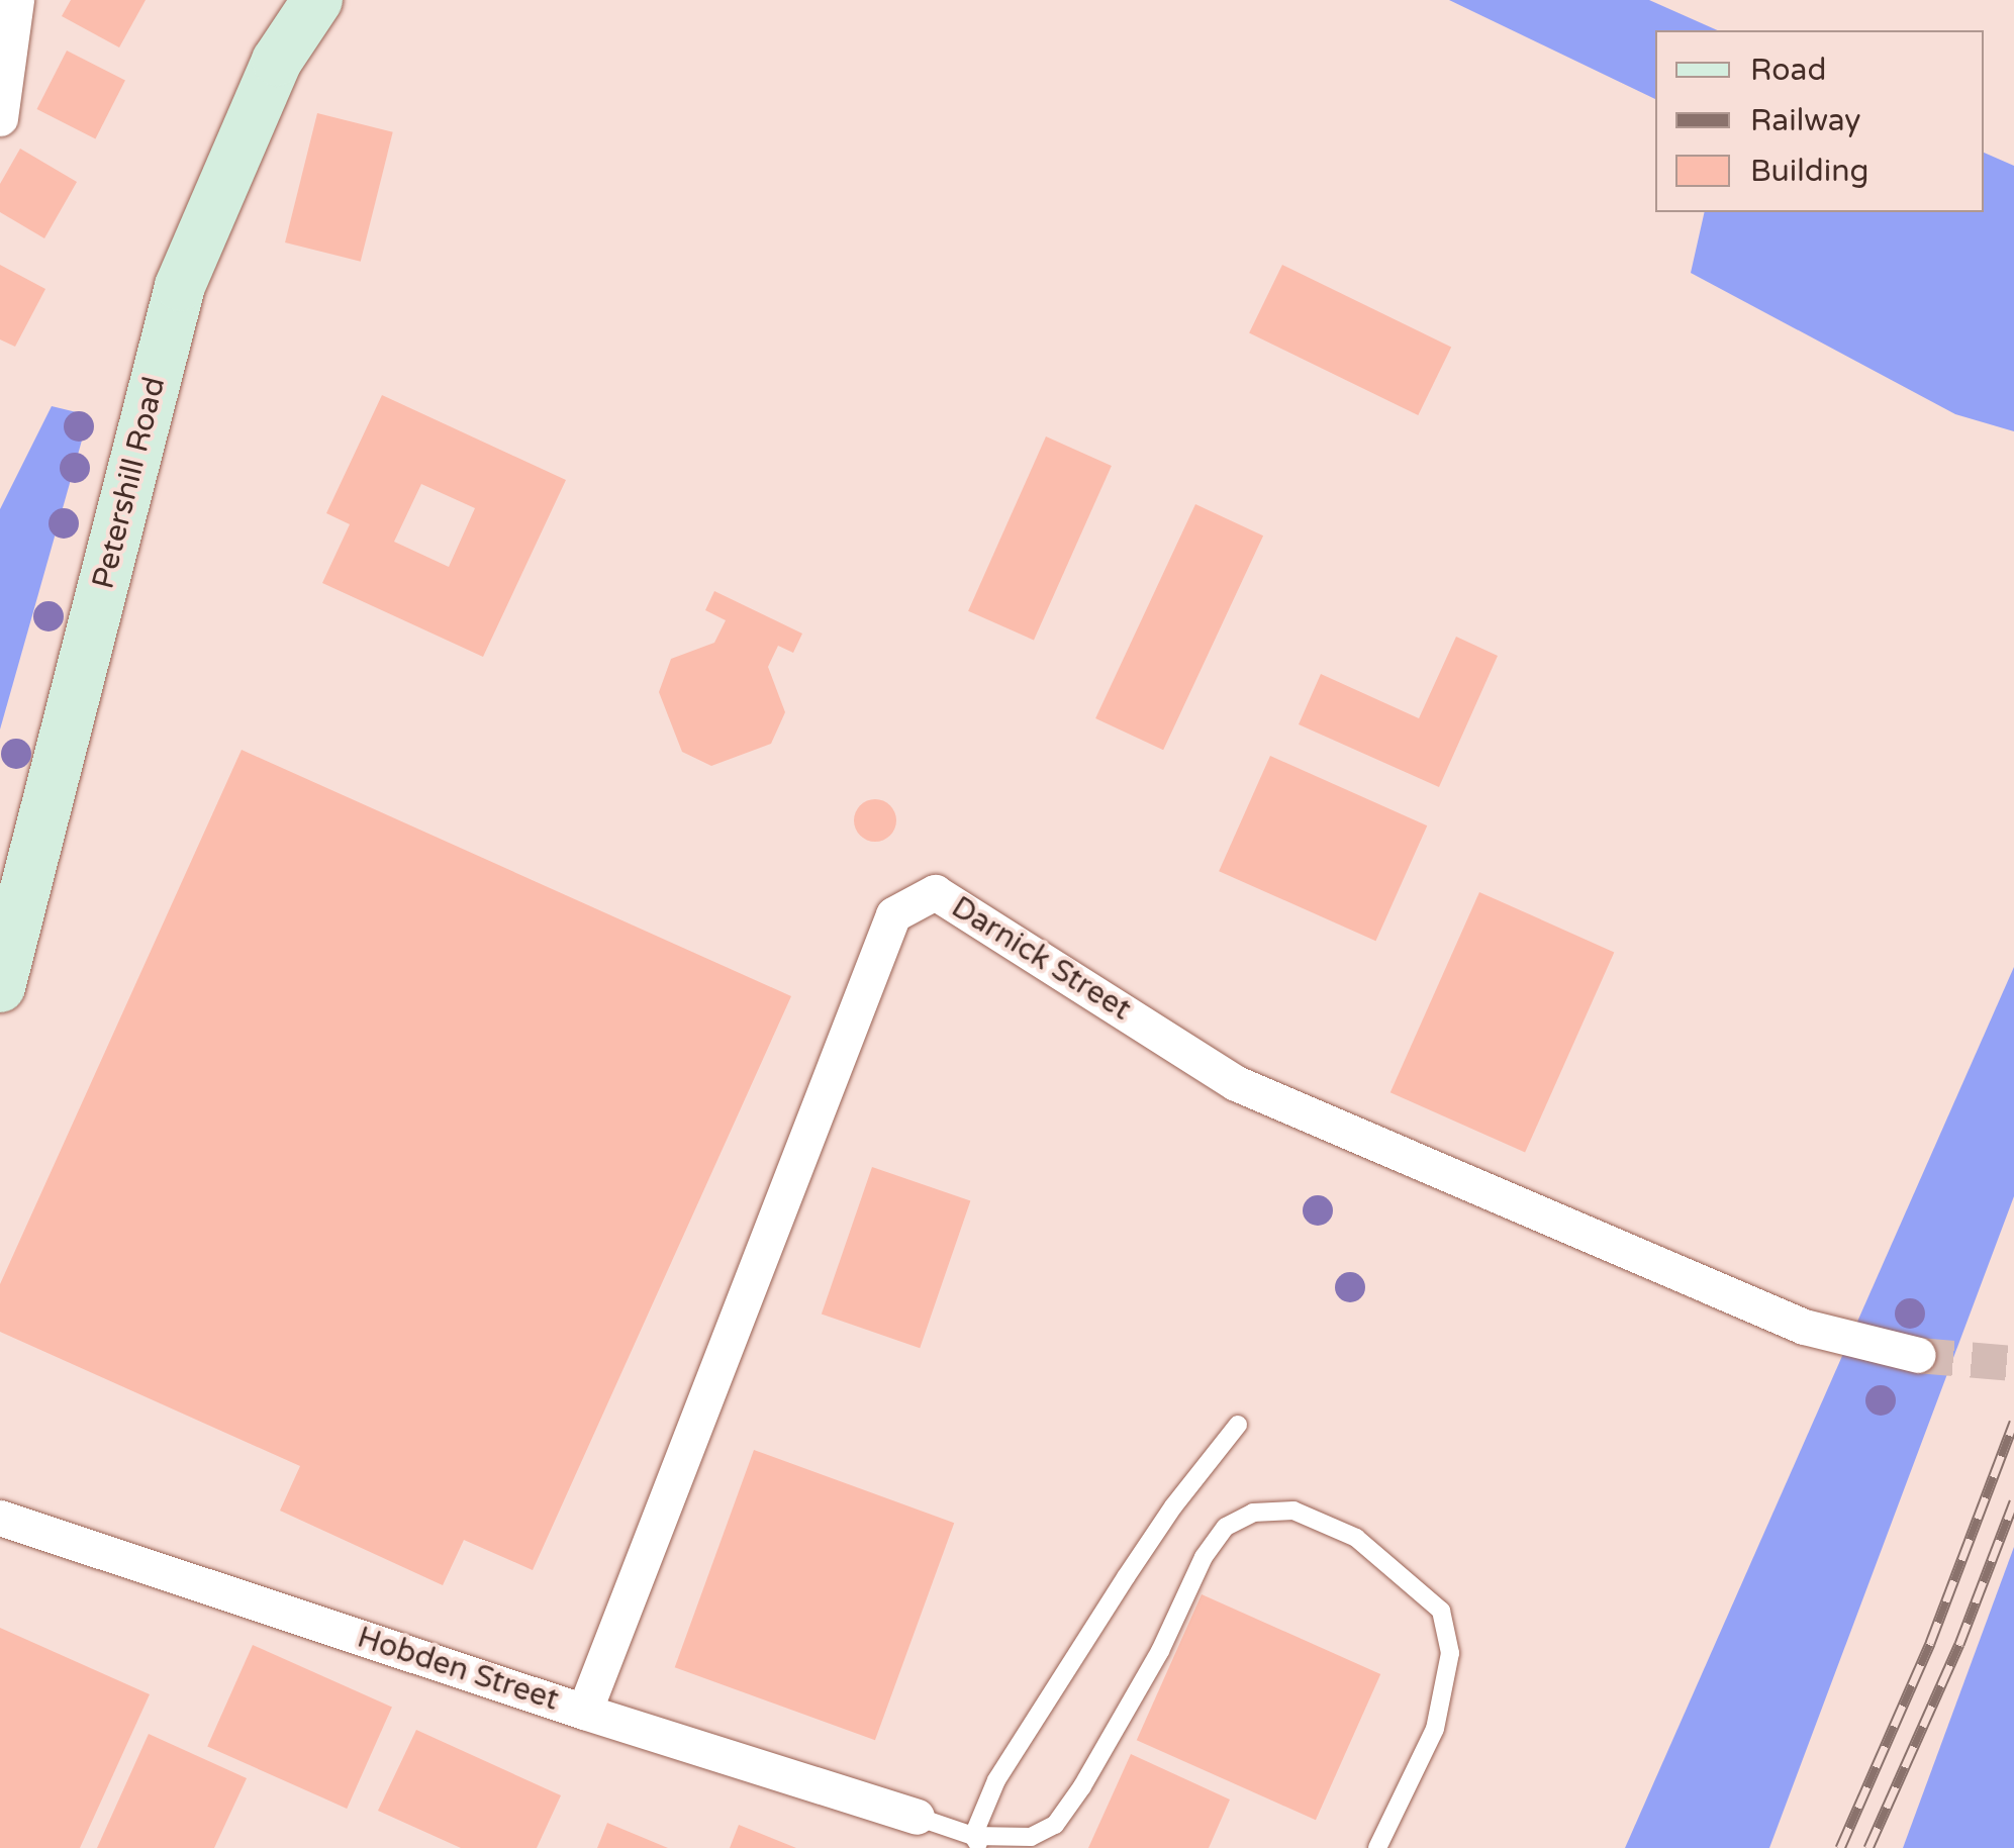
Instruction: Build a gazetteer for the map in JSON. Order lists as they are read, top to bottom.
{
  "streets": {
    "street": ["Petershill Road", "Darnick Street", "Hobden Street"]
  },
  "crossings": [
    ["Darnick Street", "Hobden Street"]
  ],
  "legend": ["Road", "Railway", "Building"]
}
